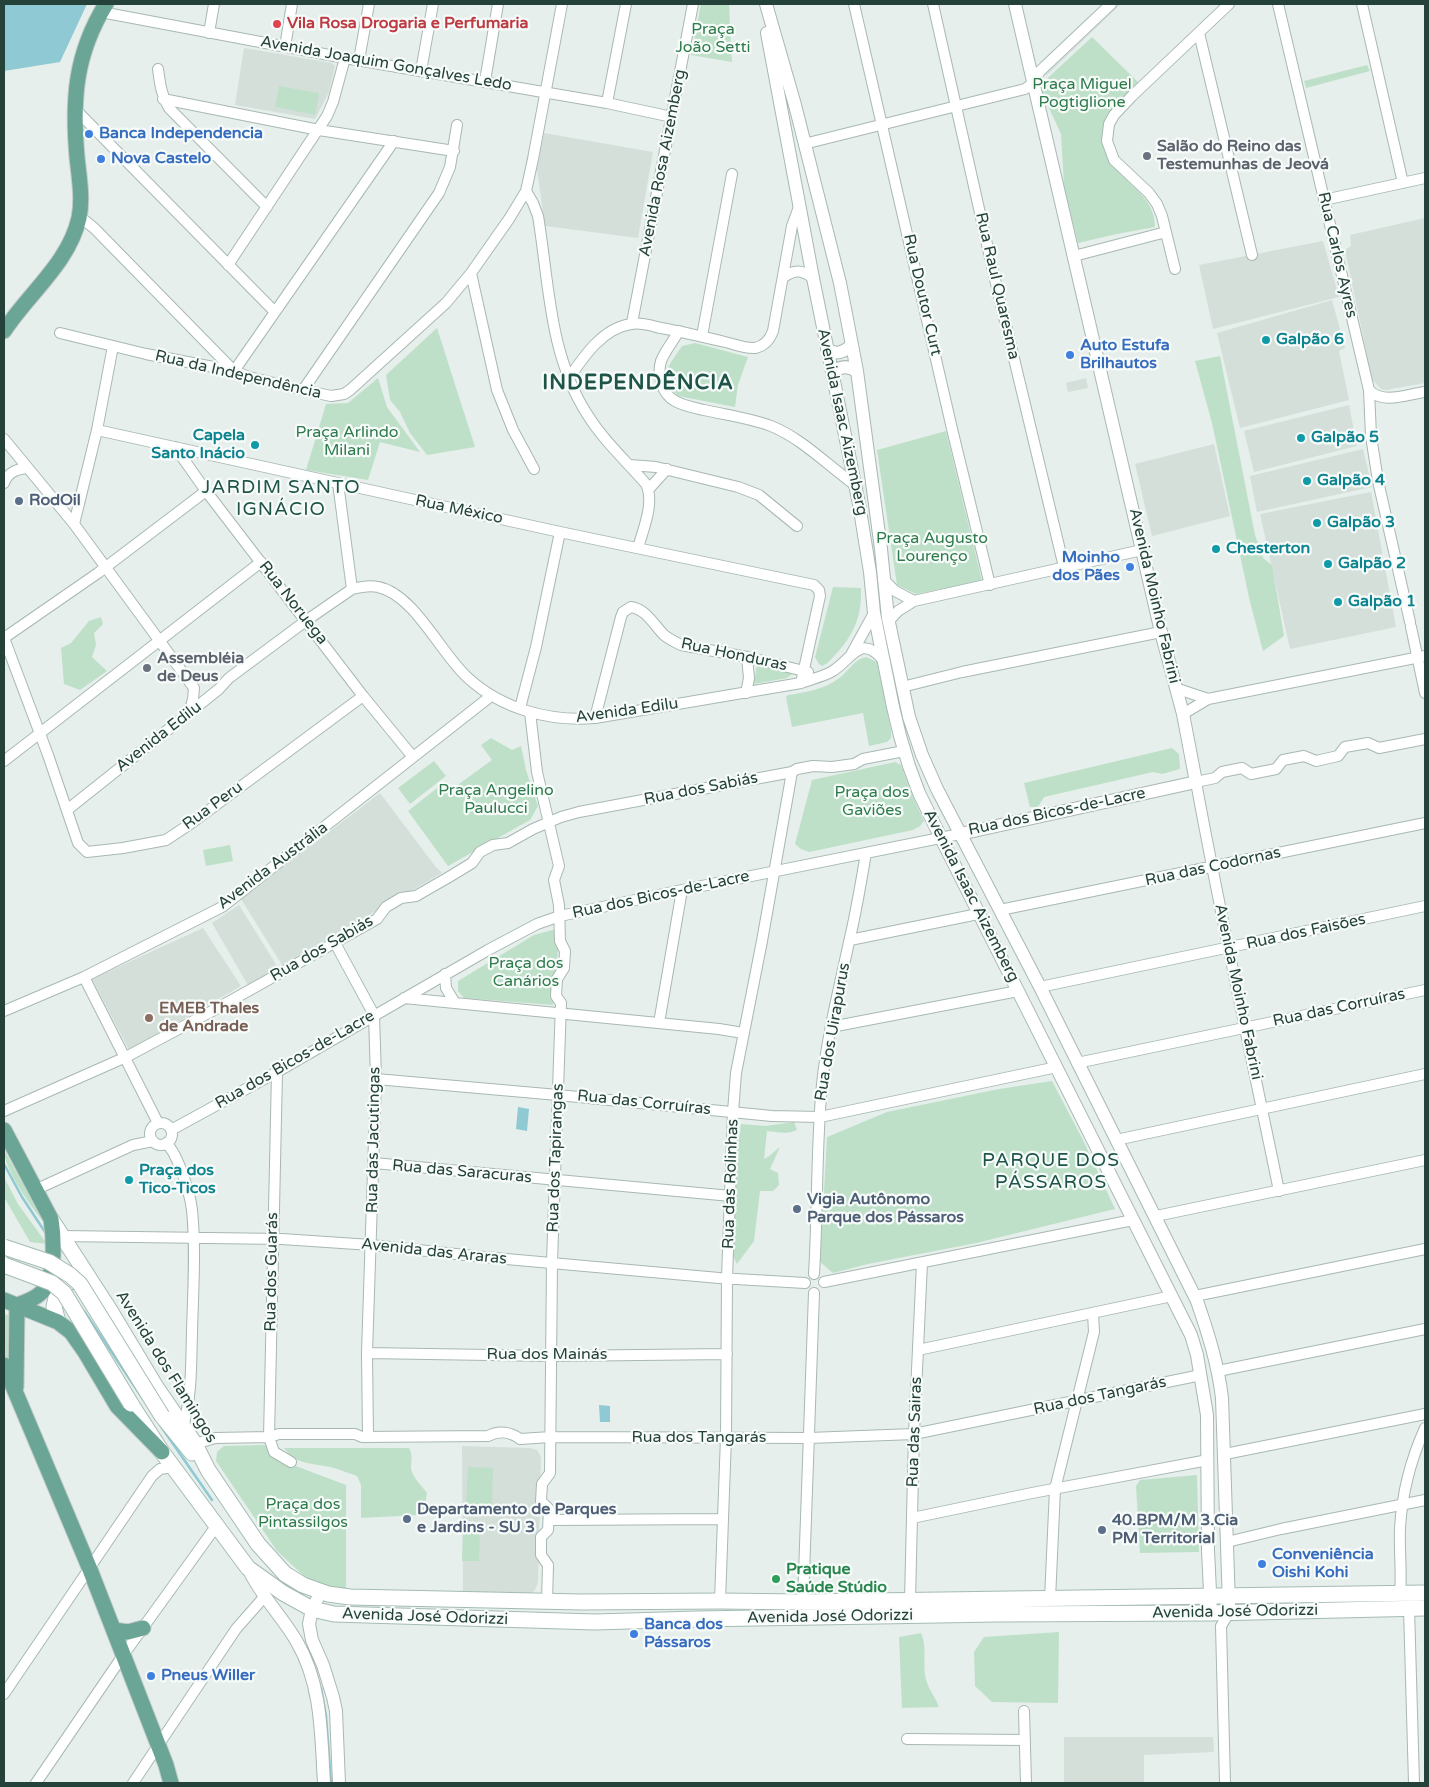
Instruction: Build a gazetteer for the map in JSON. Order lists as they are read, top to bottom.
{
  "streets": {
    "main road": ["Avenida dos Flamingos", "Avenida José Odorizzi"],
    "street": [
      "Avenida Joaquim Gonçalves Ledo",
      "Avenida Rosa Aizemberg",
      "Rua Carlos Ayres",
      "Rua Raul Quaresma",
      "Rua Doutor Curt",
      "Rua da Independência",
      "Avenida Isaac Aizemberg",
      "Rua México",
      "Avenida Moinho Fabrini",
      "Rua Noruega",
      "Rua Honduras",
      "Avenida Edilu",
      "Rua dos Sabiás",
      "Rua Peru",
      "Rua dos Bicos-de-Lacre",
      "Avenida Austrália",
      "Rua das Codornas",
      "Rua dos Faisões",
      "Rua das Corruíras",
      "Rua dos Uirapurus",
      "Rua das Jacutingas",
      "Rua dos Tapirangas",
      "Rua das Saracuras",
      "Rua das Rolinhas",
      "Avenida das Araras",
      "Rua dos Guarás",
      "Rua dos Mainás",
      "Rua dos Tangarás",
      "Rua das Sairas"
    ]
  },
  "crossings": [
    ["Avenida Joaquim Gonçalves Ledo", "Avenida Rosa Aizemberg"],
    ["Avenida Joaquim Gonçalves Ledo", "Rua da Independência"],
    ["Avenida Isaac Aizemberg", "Avenida Edilu"],
    ["Avenida Isaac Aizemberg", "Rua dos Sabiás"],
    ["Avenida Isaac Aizemberg", "Rua dos Bicos-de-Lacre"],
    ["Avenida Isaac Aizemberg", "Rua das Codornas"],
    ["Avenida Isaac Aizemberg", "Rua dos Faisões"],
    ["Avenida Isaac Aizemberg", "Rua das Corruíras"],
    ["Avenida Isaac Aizemberg", "Rua dos Tangarás"],
    ["Avenida Isaac Aizemberg", "Avenida José Odorizzi"],
    ["Rua México", "Rua Noruega"],
    ["Rua México", "Rua Honduras"],
    ["Avenida Moinho Fabrini", "Rua dos Bicos-de-Lacre"],
    ["Avenida Moinho Fabrini", "Rua das Codornas"],
    ["Avenida Moinho Fabrini", "Rua dos Faisões"],
    ["Avenida Moinho Fabrini", "Rua das Corruíras"],
    ["Rua Noruega", "Avenida Edilu"],
    ["Rua Noruega", "Rua Peru"],
    ["Rua Noruega", "Avenida Austrália"],
    ["Rua Honduras", "Avenida Edilu"],
    ["Avenida Edilu", "Rua Peru"],
    ["Avenida Edilu", "Avenida Austrália"],
    ["Avenida Edilu", "Rua dos Tapirangas"],
    ["Rua dos Sabiás", "Rua das Jacutingas"],
    ["Rua dos Sabiás", "Rua dos Tapirangas"],
    ["Rua dos Sabiás", "Rua das Rolinhas"],
    ["Rua dos Bicos-de-Lacre", "Rua dos Uirapurus"],
    ["Rua dos Bicos-de-Lacre", "Rua das Jacutingas"],
    ["Rua dos Bicos-de-Lacre", "Rua dos Tapirangas"],
    ["Rua dos Bicos-de-Lacre", "Rua das Rolinhas"],
    ["Rua dos Bicos-de-Lacre", "Rua dos Guarás"],
    ["Rua das Corruíras", "Rua dos Uirapurus"],
    ["Rua das Corruíras", "Rua das Jacutingas"],
    ["Rua das Corruíras", "Rua dos Tapirangas"],
    ["Rua das Corruíras", "Rua das Rolinhas"],
    ["Rua dos Uirapurus", "Avenida das Araras"],
    ["Rua das Jacutingas", "Rua das Saracuras"],
    ["Rua das Jacutingas", "Avenida das Araras"],
    ["Rua das Jacutingas", "Rua dos Mainás"],
    ["Rua das Jacutingas", "Rua dos Tangarás"],
    ["Rua dos Tapirangas", "Rua das Saracuras"],
    ["Rua dos Tapirangas", "Avenida das Araras"],
    ["Rua dos Tapirangas", "Rua dos Mainás"],
    ["Rua dos Tapirangas", "Rua dos Tangarás"],
    ["Rua das Saracuras", "Rua das Rolinhas"],
    ["Rua das Rolinhas", "Avenida das Araras"],
    ["Rua das Rolinhas", "Rua dos Mainás"],
    ["Rua das Rolinhas", "Rua dos Tangarás"],
    ["Rua das Rolinhas", "Avenida José Odorizzi"],
    ["Avenida das Araras", "Rua dos Guarás"],
    ["Avenida das Araras", "Avenida dos Flamingos"],
    ["Rua dos Guarás", "Rua dos Tangarás"],
    ["Avenida dos Flamingos", "Rua dos Tangarás"],
    ["Avenida dos Flamingos", "Avenida José Odorizzi"],
    ["Rua dos Tangarás", "Rua das Sairas"],
    ["Rua das Sairas", "Avenida José Odorizzi"]
  ],
  "districts": ["INDEPENDÊNCIA", "JARDIM SANTO IGNÁCIO", "PARQUE DOS PÁSSAROS"],
  "parks": [
    "Praça João Setti",
    "Praça Miguel Pogtiglione",
    "Praça Arlindo Milani",
    "Praça Augusto Lourenço",
    "Praça Angelino Paulucci",
    "Praça dos Gaviões",
    "Praça dos Canários",
    "Praça dos Pintassilgos"
  ],
  "places": [
    "Vila Rosa Drogaria e Perfumaria",
    "Banca Independencia",
    "Salão do Reino das Testemunhas de Jeová",
    "Nova Castelo",
    "Galpão 6",
    "Auto Estufa Brilhautos",
    "Galpão 5",
    "Capela Santo Inácio",
    "Galpão 4",
    "RodOil",
    "Galpão 3",
    "Chesterton",
    "Galpão 2",
    "Moinho dos Pães",
    "Galpão 1",
    "Assembléia de Deus",
    "EMEB Thales de Andrade",
    "Praça dos Tico-Ticos",
    "Vigia Autônomo Parque dos Pássaros",
    "Departamento de Parques e Jardins - SU 3",
    "40.BPM/M 3.Cia PM Territorial",
    "Conveniência Oishi Kohi",
    "Pratique Saúde Stúdio",
    "Banca dos Pássaros",
    "Pneus Willer"
  ]
}
